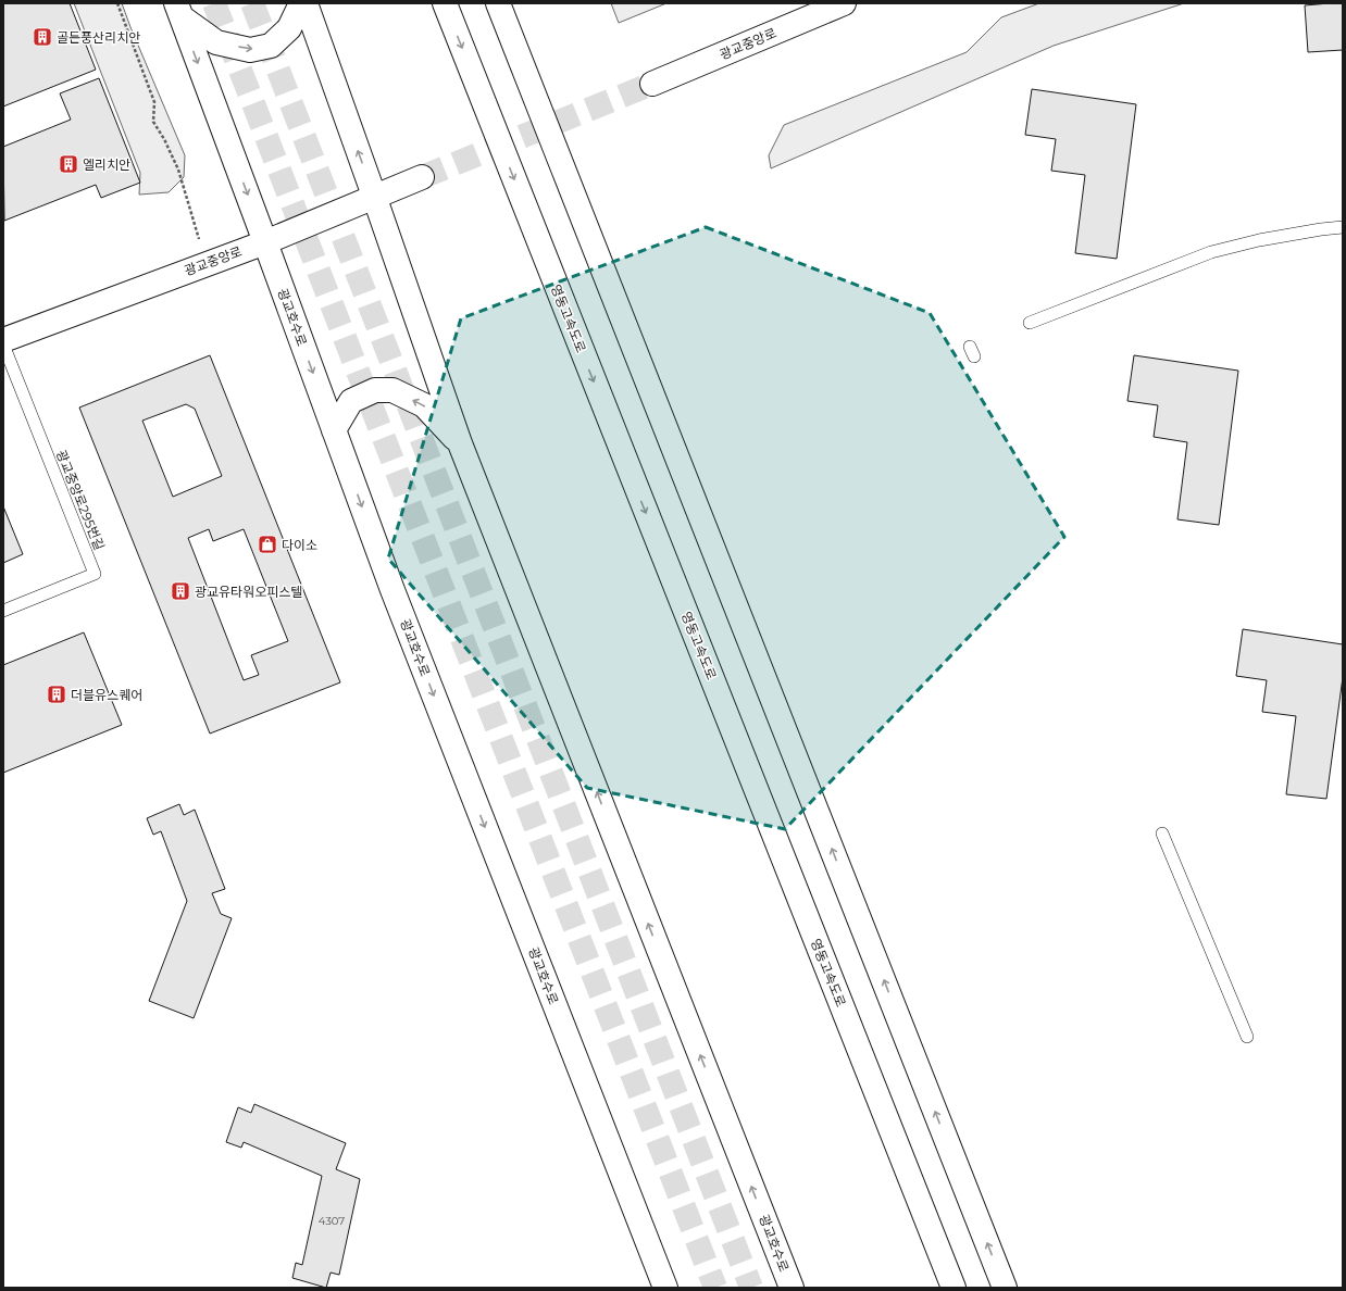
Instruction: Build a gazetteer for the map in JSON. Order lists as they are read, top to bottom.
{
  "streets": {
    "main road": ["광교중앙로", "광교호수로", "영동고속도로"],
    "lane": ["광교중앙로295번길"]
  },
  "crossings": [
    ["광교중앙로", "광교호수로"]
  ],
  "places": {
    "building": [
      "골든풍산리치안",
      "엘리치안",
      "광교유타워오피스텔",
      "더블유스퀘어"
    ],
    "shop": ["다이소"]
  },
  "house_numbers": ["4307"]
}
